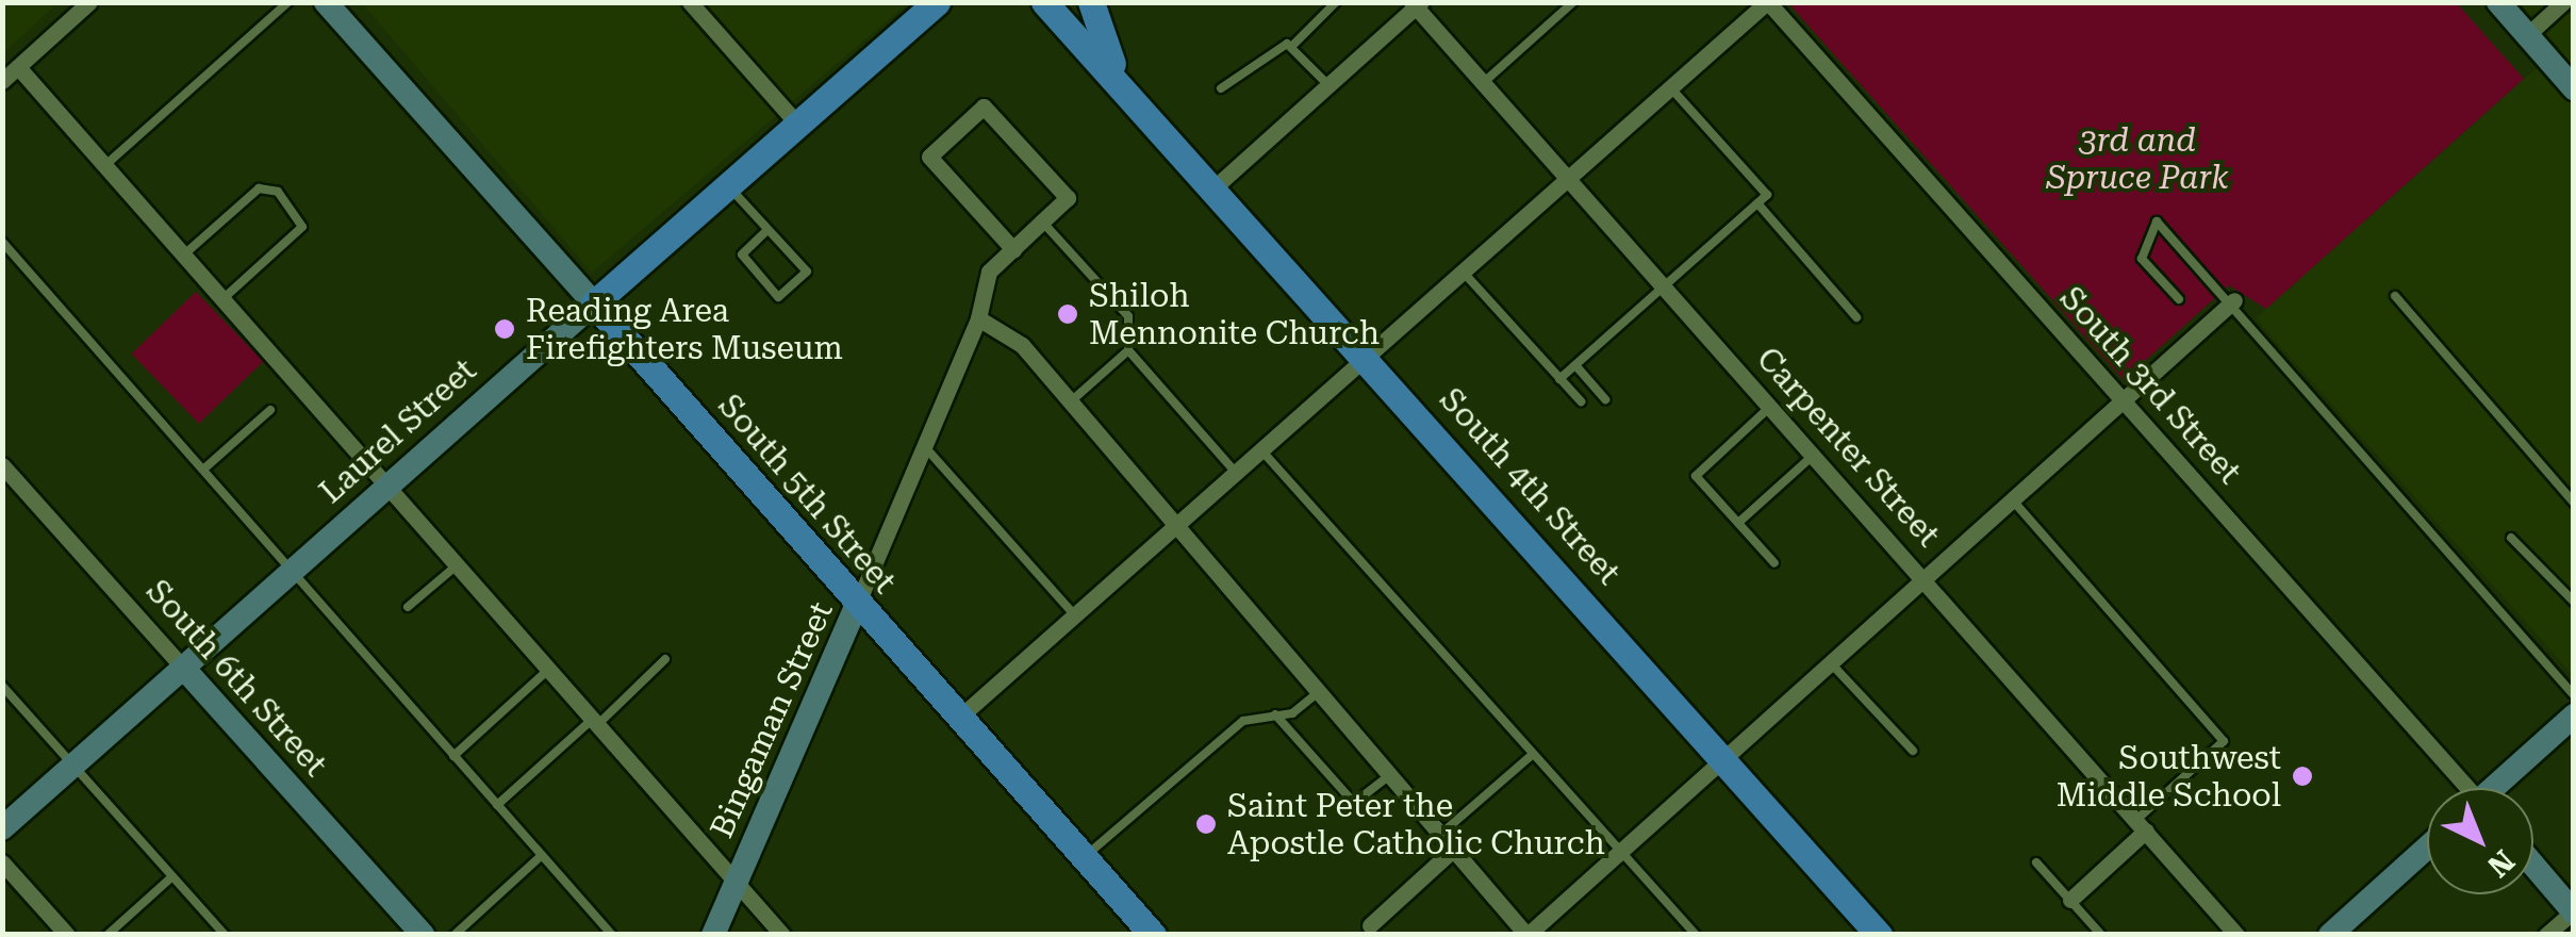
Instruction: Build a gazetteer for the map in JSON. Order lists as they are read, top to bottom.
{
  "streets": {
    "main road": ["Laurel Street", "South 4th Street", "South 5th Street"],
    "street": [
      "South 3rd Street",
      "Carpenter Street",
      "South 6th Street",
      "Bingaman Street"
    ]
  },
  "crossings": [
    ["Laurel Street", "South 5th Street"],
    ["Laurel Street", "South 6th Street"],
    ["South 5th Street", "Bingaman Street"]
  ],
  "parks": ["3rd and Spruce Park"],
  "places": [
    "Shiloh Mennonite Church",
    "Reading Area Firefighters Museum",
    "Southwest Middle School",
    "Saint Peter the Apostle Catholic Church"
  ],
  "north": "bottom right"
}
